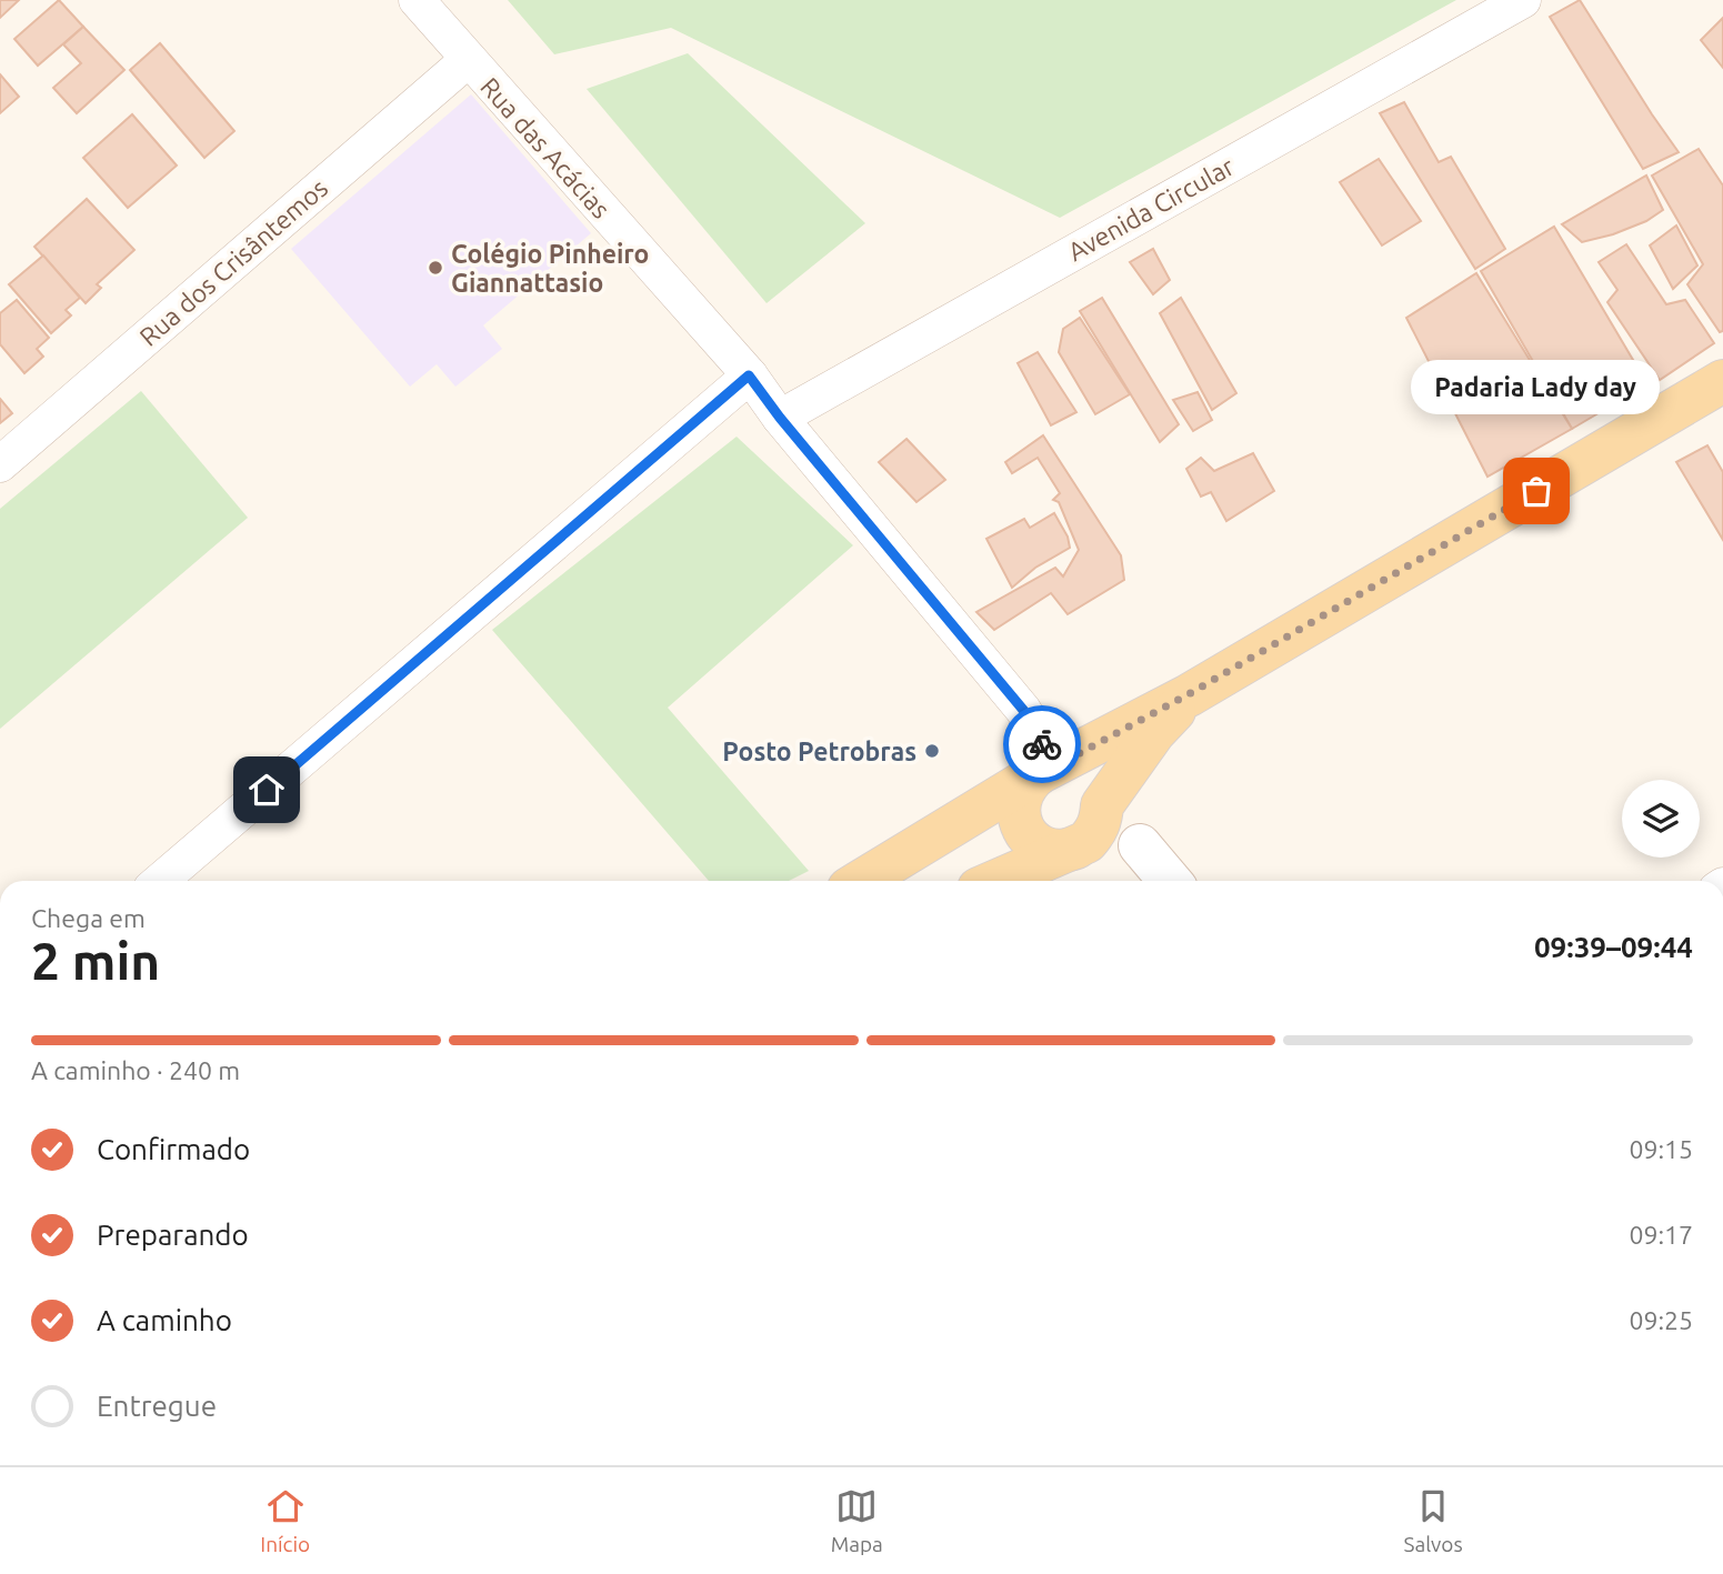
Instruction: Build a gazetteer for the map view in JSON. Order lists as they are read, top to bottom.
{
  "streets": {
    "street": ["Rua das Acácias", "Avenida Circular", "Rua dos Crisântemos"]
  },
  "crossings": [
    ["Rua das Acácias", "Avenida Circular"],
    ["Rua das Acácias", "Rua dos Crisântemos"]
  ],
  "places": ["Colégio Pinheiro Giannattasio", "Padaria Lady day", "Posto Petrobras"],
  "page": {
    "bubble": "Padaria Lady day",
    "heading": ["2 min", "Chega em", "09:39–09:44"],
    "bar": "A caminho · 240 m",
    "list": [
      ["Confirmado", "09:15"],
      ["Preparando", "09:17"],
      ["A caminho", "09:25"],
      "Entregue"
    ],
    "tabs": ["Início", "Mapa", "Salvos"]
  }
}
